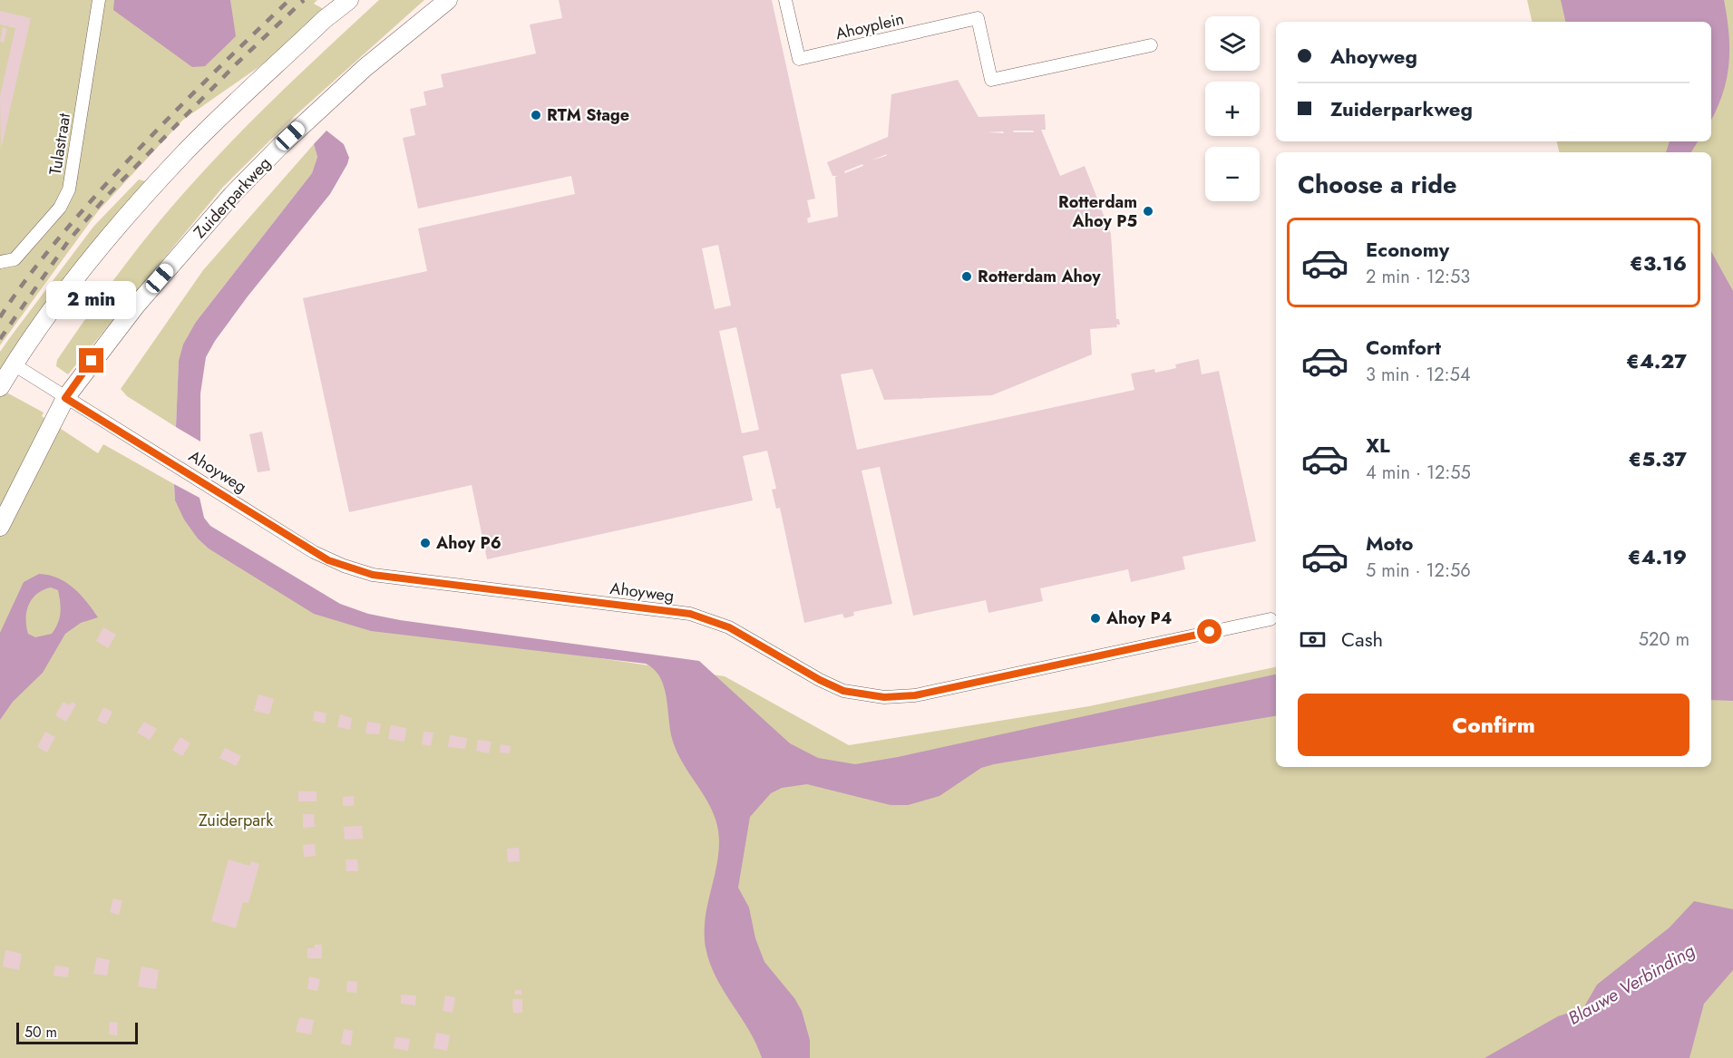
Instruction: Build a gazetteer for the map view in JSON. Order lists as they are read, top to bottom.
{
  "streets": {
    "main road": ["Zuiderparkweg"],
    "street": ["Ahoyplein", "Tulastraat", "Ahoyweg"]
  },
  "crossings": [
    ["Zuiderparkweg", "Ahoyweg"]
  ],
  "water": ["Blauwe Verbinding"],
  "parks": ["Zuiderpark"],
  "places": [
    "RTM Stage",
    "Rotterdam Ahoy P5",
    "Rotterdam Ahoy",
    "Ahoy P6",
    "Ahoy P4"
  ],
  "scale_bar": "50 m",
  "page": {
    "map_buttons": ["+", "−"],
    "banner": ["Ahoyweg", "Zuiderparkweg"],
    "heading": "Choose a ride",
    "list": [
      {
        "name": "Economy",
        "note": "2 min · 12:53",
        "value": "€3.16"
      },
      {
        "name": "Comfort",
        "note": "3 min · 12:54",
        "value": "€4.27"
      },
      {
        "name": "XL",
        "note": "4 min · 12:55",
        "value": "€5.37"
      },
      {
        "name": "Moto",
        "note": "5 min · 12:56",
        "value": "€4.19"
      }
    ],
    "bubble": "2 min",
    "pay": ["Cash", "520 m"],
    "buttons": "Confirm",
    "scale": "50 m"
  }
}
